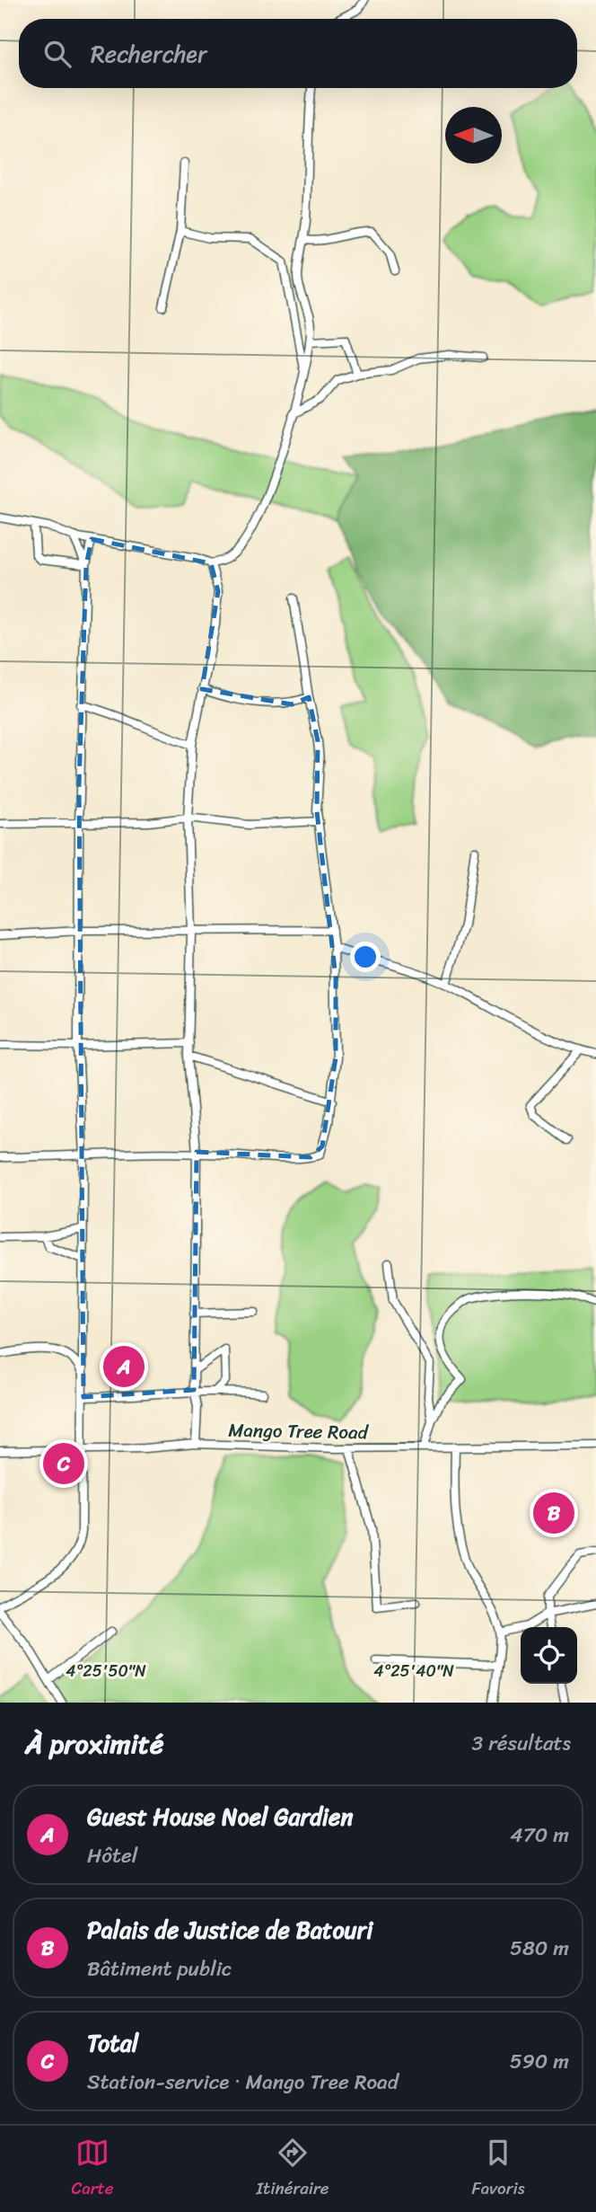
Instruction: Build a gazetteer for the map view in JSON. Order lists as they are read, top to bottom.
{
  "streets": {
    "street": ["Mango Tree Road"]
  },
  "north": "left",
  "page": {
    "search": "Rechercher",
    "pins": ["A", "C", "B"],
    "heading": ["À proximité", "3 résultats"],
    "list": [
      {
        "mark": "A",
        "name": "Guest House Noel Gardien",
        "note": "Hôtel",
        "value": "470 m"
      },
      {
        "mark": "B",
        "name": "Palais de Justice de Batouri",
        "note": "Bâtiment public",
        "value": "580 m"
      },
      {
        "mark": "C",
        "name": "Total",
        "note": "Station-service · Mango Tree Road",
        "value": "590 m"
      }
    ],
    "nav": ["Carte", "Itinéraire", "Favoris"]
  },
  "coordinates": ["4°25'50\"N", "4°25'40\"N"]
}
